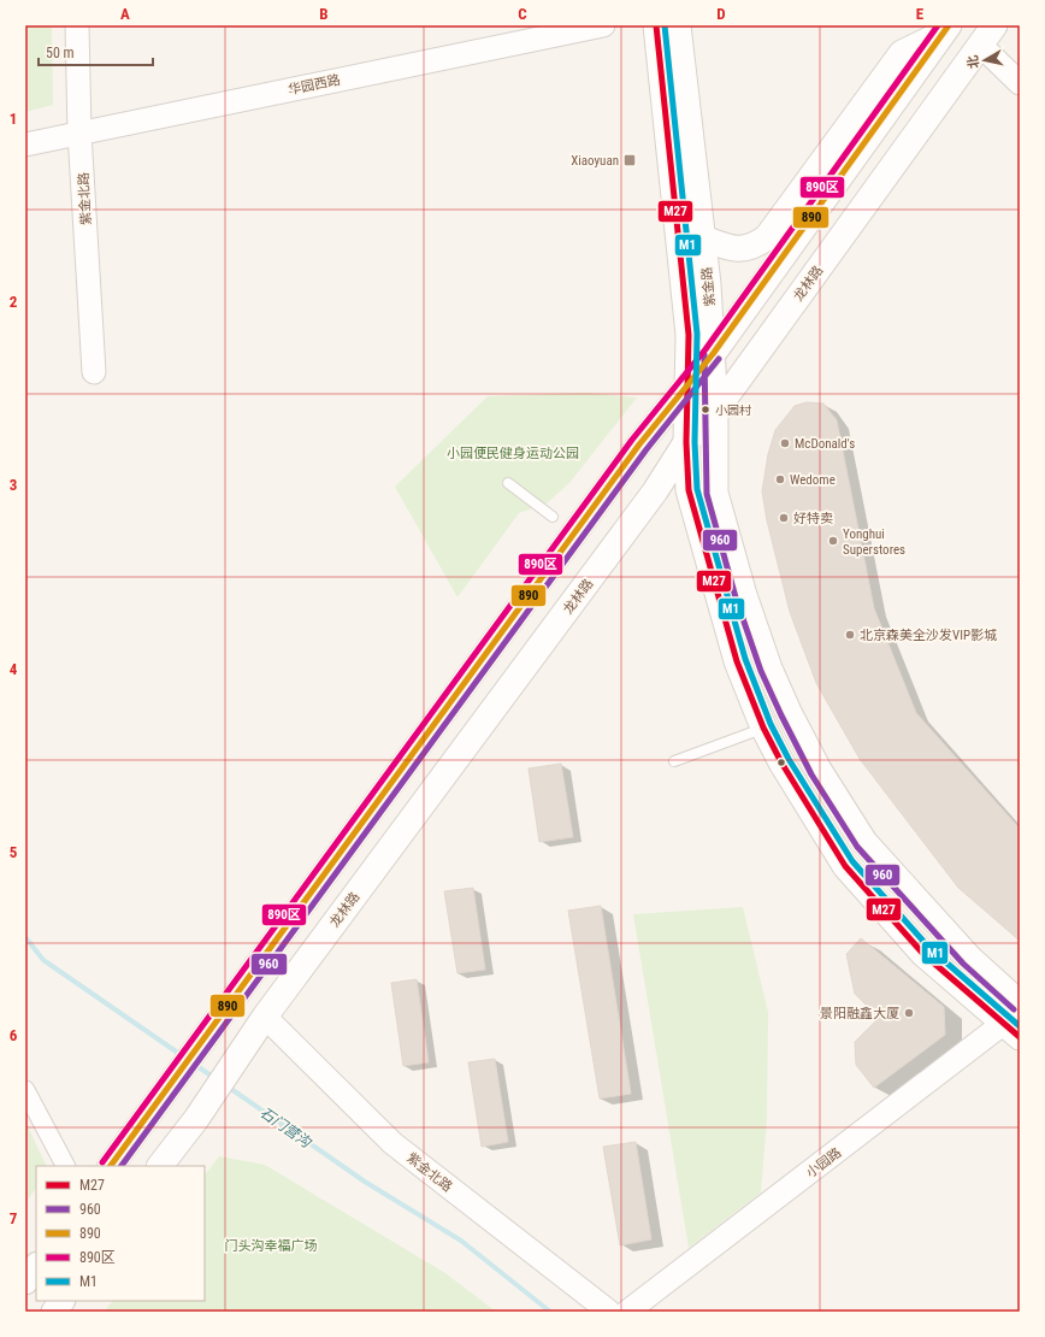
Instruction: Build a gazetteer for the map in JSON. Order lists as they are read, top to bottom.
{
  "streets": {
    "main road": ["龙林路", "紫金路"],
    "street": ["华园西路", "紫金北路", "小园路"]
  },
  "crossings": [
    ["华园西路", "紫金北路"],
    ["紫金北路", "龙林路"],
    ["龙林路", "紫金路"],
    ["紫金路", "小园路"]
  ],
  "water": ["石门营沟"],
  "parks": ["小园便民健身运动公园", "门头沟幸福广场"],
  "places": {
    "transit": ["Xiaoyuan"],
    "other": [
      "小园村",
      "McDonald's",
      "Wedome",
      "好特卖",
      "Yonghui Superstores",
      "北京森美全沙发VIP影城",
      "景阳融鑫大厦"
    ]
  },
  "lines": [
    "transit line M27",
    "transit line 890",
    "transit line 890区",
    "transit line M1",
    "transit line 960"
  ],
  "legend": [
    "M27",
    "960",
    "890",
    "890区",
    "M1"
  ],
  "scale_bar": "50 m",
  "north": "left",
  "grid": {
    "columns": [
      "A",
      "B",
      "C",
      "D",
      "E"
    ],
    "rows": [
      "1",
      "2",
      "3",
      "4",
      "5",
      "6",
      "7"
    ]
  }
}
